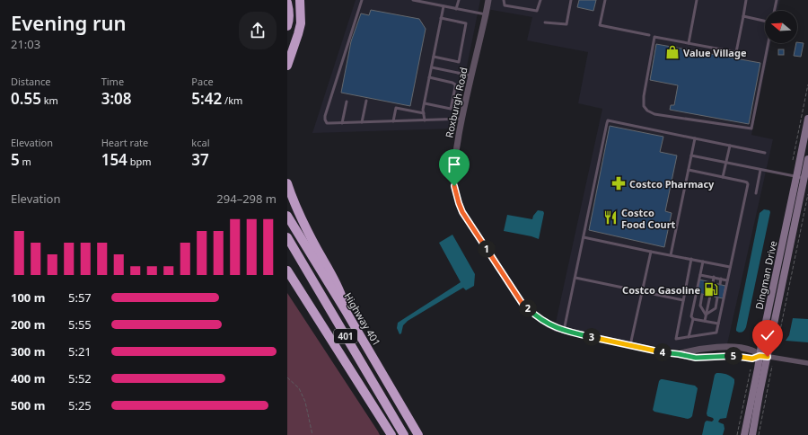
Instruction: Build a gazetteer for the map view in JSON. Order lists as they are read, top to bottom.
{
  "streets": {
    "highway": ["Highway 401", "401"],
    "main road": ["Dingman Drive"],
    "street": ["Roxburgh Road"]
  },
  "crossings": [
    ["Roxburgh Road", "Dingman Drive"]
  ],
  "places": {
    "shop": ["Value Village"],
    "pharmacy": ["Costco Pharmacy"],
    "restaurant": ["Costco Food Court"],
    "fuel station": ["Costco Gasoline"]
  },
  "north": "left",
  "page": {
    "heading": ["Evening run", "21:03"],
    "stats": [
      ["Distance", "0.55 km"],
      ["Time", "3:08"],
      ["Pace", "5:42 /km"],
      ["Elevation", "5 m"],
      ["Heart rate", "154 bpm"],
      ["kcal", "37"]
    ],
    "chart": ["Elevation", "294–298 m"],
    "pins": [
      "1",
      "2",
      "3",
      "4",
      "5"
    ],
    "list": [
      {
        "name": "100 m",
        "note": "5:57"
      },
      {
        "name": "200 m",
        "note": "5:55"
      },
      {
        "name": "300 m",
        "note": "5:21"
      },
      {
        "name": "400 m",
        "note": "5:52"
      },
      {
        "name": "500 m",
        "note": "5:25"
      }
    ]
  }
}
